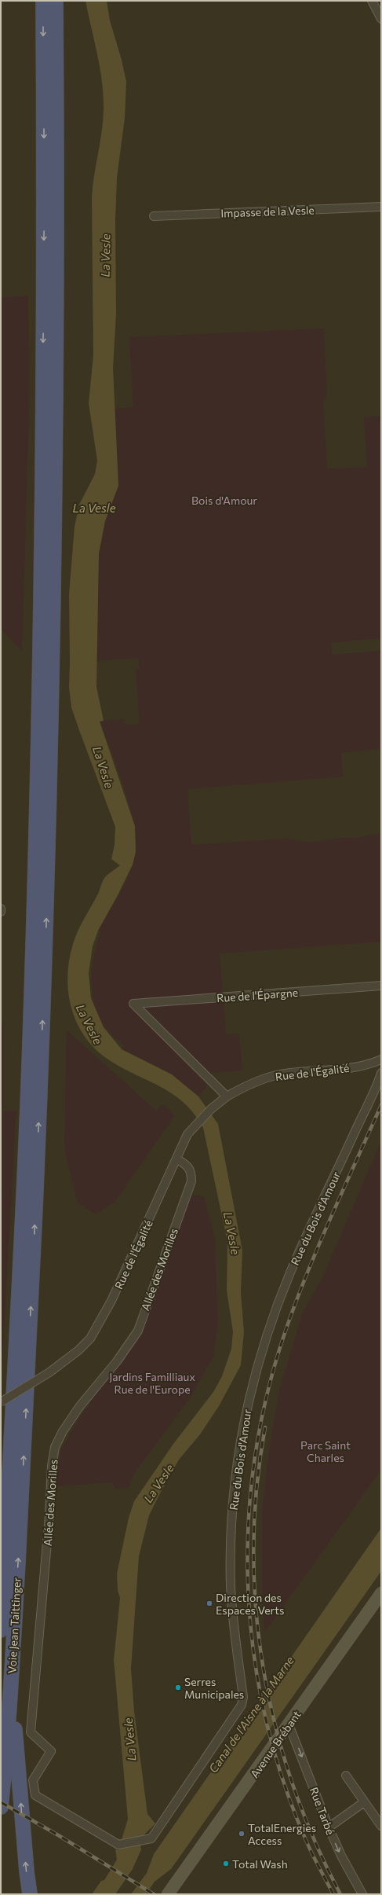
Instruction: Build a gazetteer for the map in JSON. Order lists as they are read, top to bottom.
{
  "streets": {
    "highway": ["Voie Jean Taittinger"],
    "main road": ["Avenue Brébant"],
    "street": [
      "Impasse de la Vesle",
      "Rue de l'Épargne",
      "Rue de l'Égalité",
      "Rue du Bois d'Amour",
      "Allée des Morilles",
      "Rue Tarbé"
    ]
  },
  "crossings": [
    ["Rue de l'Épargne", "Rue de l'Égalité"],
    ["Rue de l'Égalité", "Allée des Morilles"],
    ["Rue du Bois d'Amour", "Allée des Morilles"],
    ["Avenue Brébant", "Rue Tarbé"]
  ],
  "water": ["La Vesle", "Canal de l'Aisne à la Marne"],
  "parks": ["Bois d'Amour", "Jardins Familliaux Rue de l'Europe", "Parc Saint Charles"],
  "places": [
    "Direction des Espaces Verts",
    "Serres Municipales",
    "TotalEnergies Access",
    "Total Wash"
  ]
}
